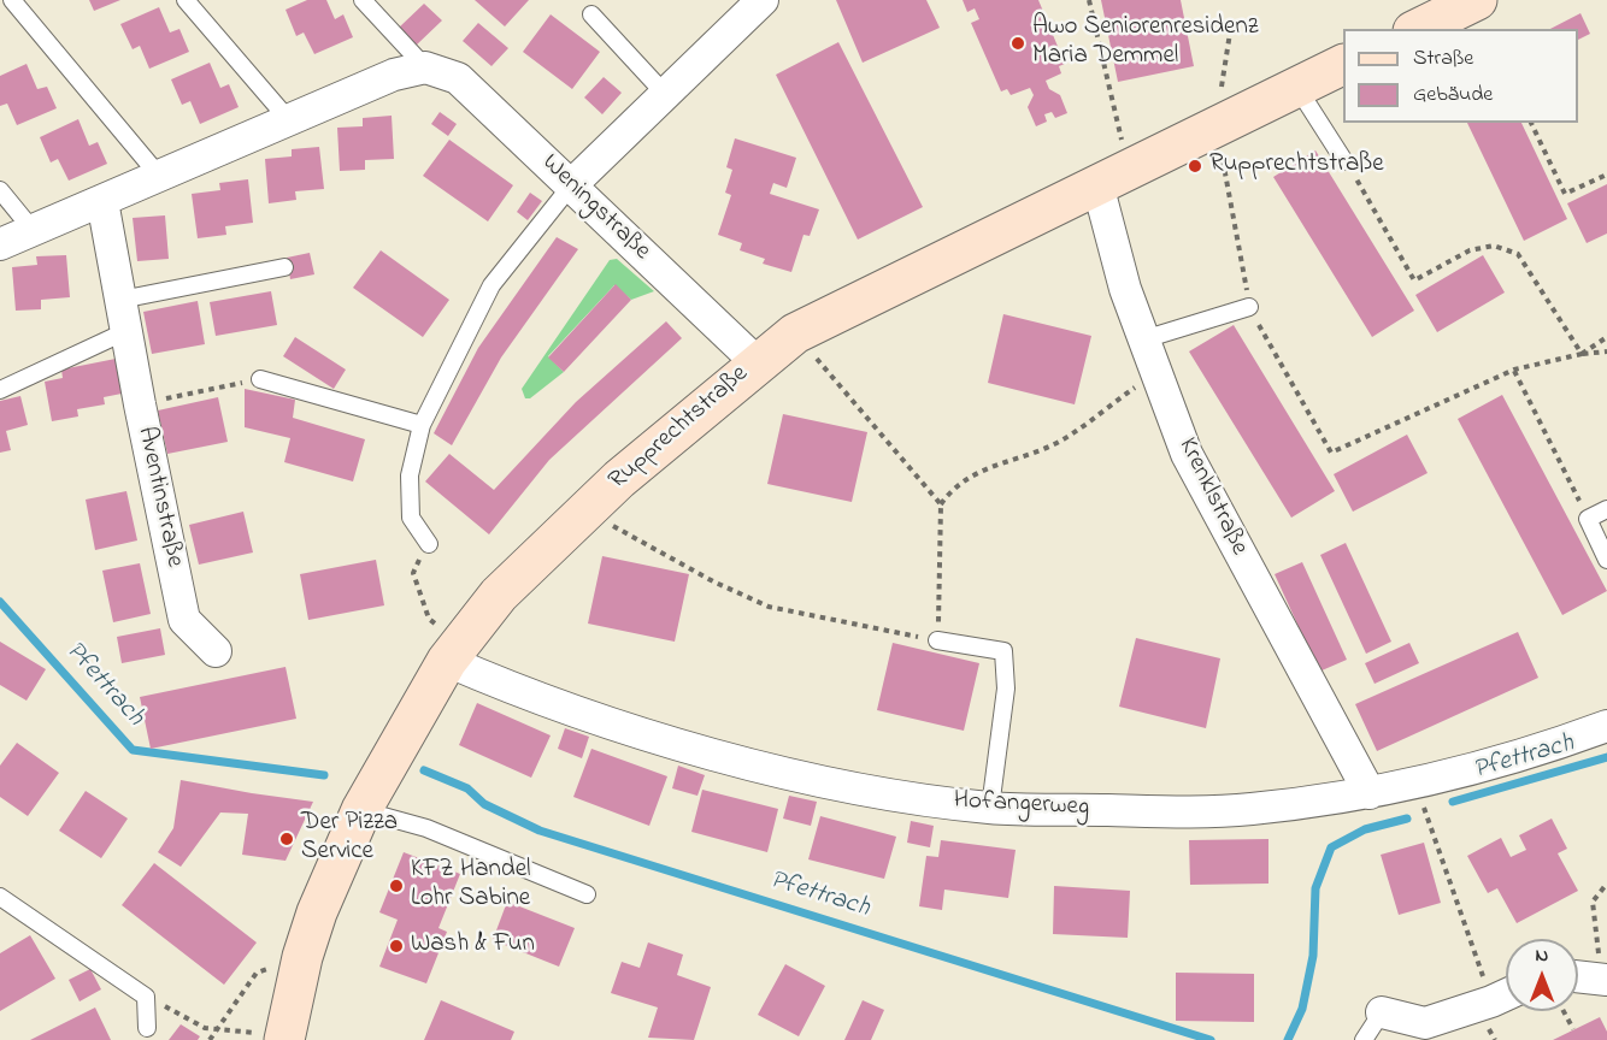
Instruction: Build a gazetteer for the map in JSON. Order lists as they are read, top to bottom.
{
  "streets": {
    "main road": ["Rupprechtstraße"],
    "street": [
      "Weningstraße",
      "Aventinstraße",
      "Krenklstraße",
      "Hofangerweg"
    ]
  },
  "crossings": [
    ["Weningstraße", "Rupprechtstraße"],
    ["Rupprechtstraße", "Krenklstraße"],
    ["Rupprechtstraße", "Hofangerweg"],
    ["Krenklstraße", "Hofangerweg"]
  ],
  "water": ["Pfettrach"],
  "places": [
    "Awo Seniorenresidenz Maria Demmel",
    "Rupprechtstraße",
    "Der Pizza Service",
    "KFZ Handel Lohr Sabine",
    "Wash & Fun"
  ],
  "legend": ["Straße", "Gebäude"],
  "north": "top"
}
